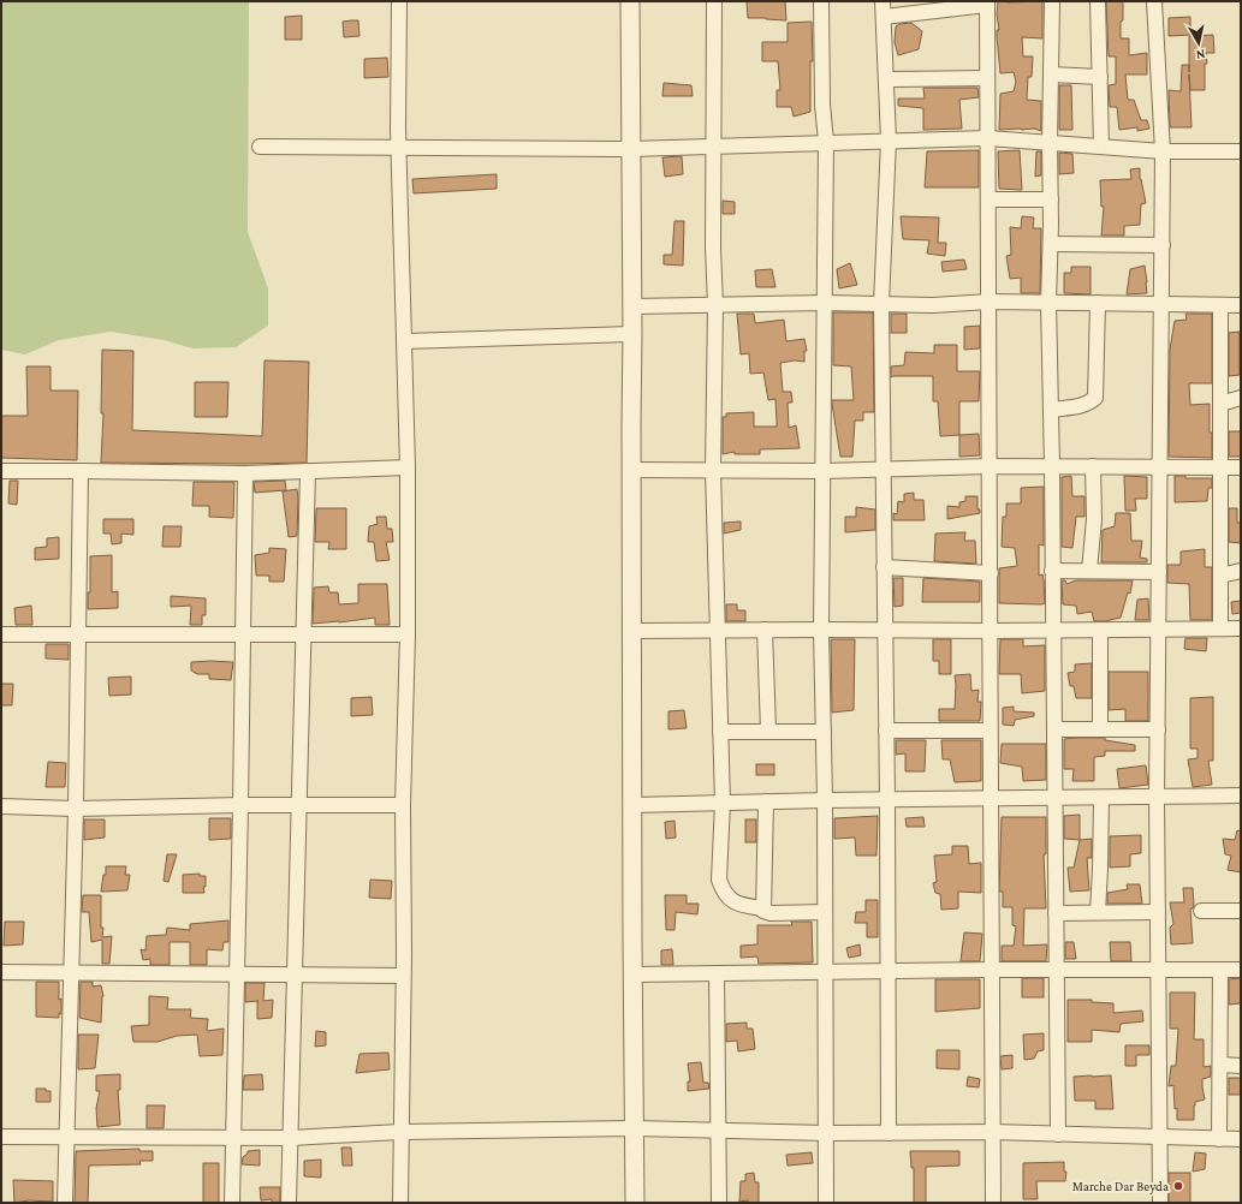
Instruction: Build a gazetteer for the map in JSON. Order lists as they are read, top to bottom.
{
  "places": ["Marche Dar Beyda"],
  "north": "bottom"
}
